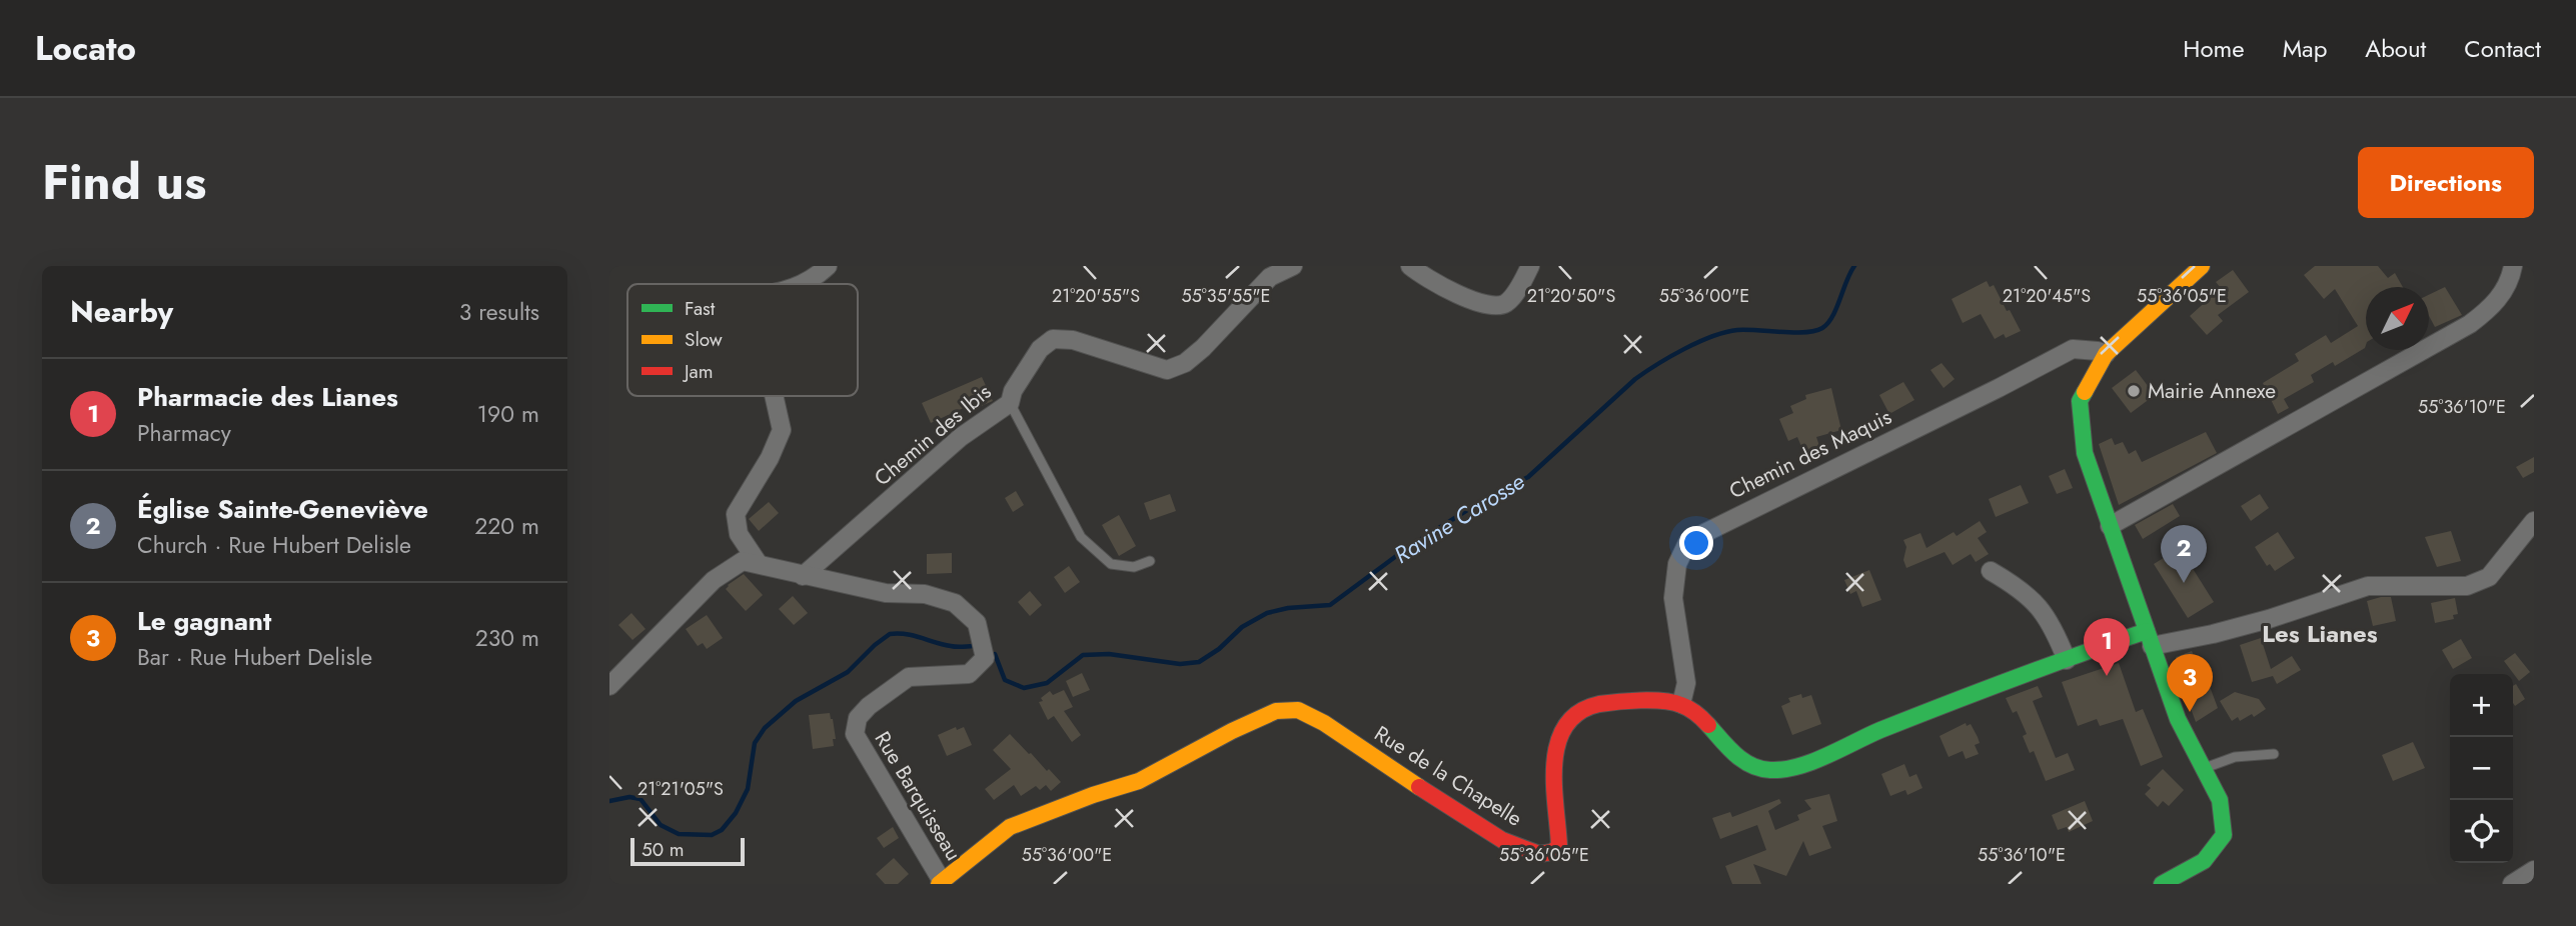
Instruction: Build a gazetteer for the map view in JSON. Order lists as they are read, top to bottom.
{
  "streets": {
    "street": [
      "Chemin des Ibis",
      "Chemin des Maquis",
      "Rue de la Chapelle",
      "Rue Barquisseau"
    ]
  },
  "crossings": [
    ["Chemin des Ibis", "Rue Barquisseau"],
    ["Chemin des Maquis", "Rue de la Chapelle"],
    ["Rue de la Chapelle", "Rue Barquisseau"]
  ],
  "districts": ["Les Lianes"],
  "water": ["Ravine Carosse"],
  "places": ["Mairie Annexe"],
  "legend": ["Fast", "Slow", "Jam"],
  "scale_bar": "50 m",
  "north": "top right",
  "page": {
    "header": "Locato",
    "nav": [
      "Home",
      "Map",
      "About",
      "Contact"
    ],
    "title": "Find us",
    "buttons": "Directions",
    "heading": ["Nearby", "3 results"],
    "list": [
      {
        "mark": "1",
        "name": "Pharmacie des Lianes",
        "note": "Pharmacy",
        "value": "190 m"
      },
      {
        "mark": "2",
        "name": "Église Sainte-Geneviève",
        "note": "Church · Rue Hubert Delisle",
        "value": "220 m"
      },
      {
        "mark": "3",
        "name": "Le gagnant",
        "note": "Bar · Rue Hubert Delisle",
        "value": "230 m"
      }
    ],
    "pins": ["2", "1", "3"],
    "map_buttons": ["+", "−"],
    "scale": "50 m"
  },
  "coordinates": [
    "55°35'55\"E",
    "55°36'00\"E",
    "55°36'05\"E",
    "21°20'55\"S",
    "21°20'50\"S",
    "21°20'45\"S",
    "55°36'10\"E",
    "21°21'05\"S"
  ]
}
